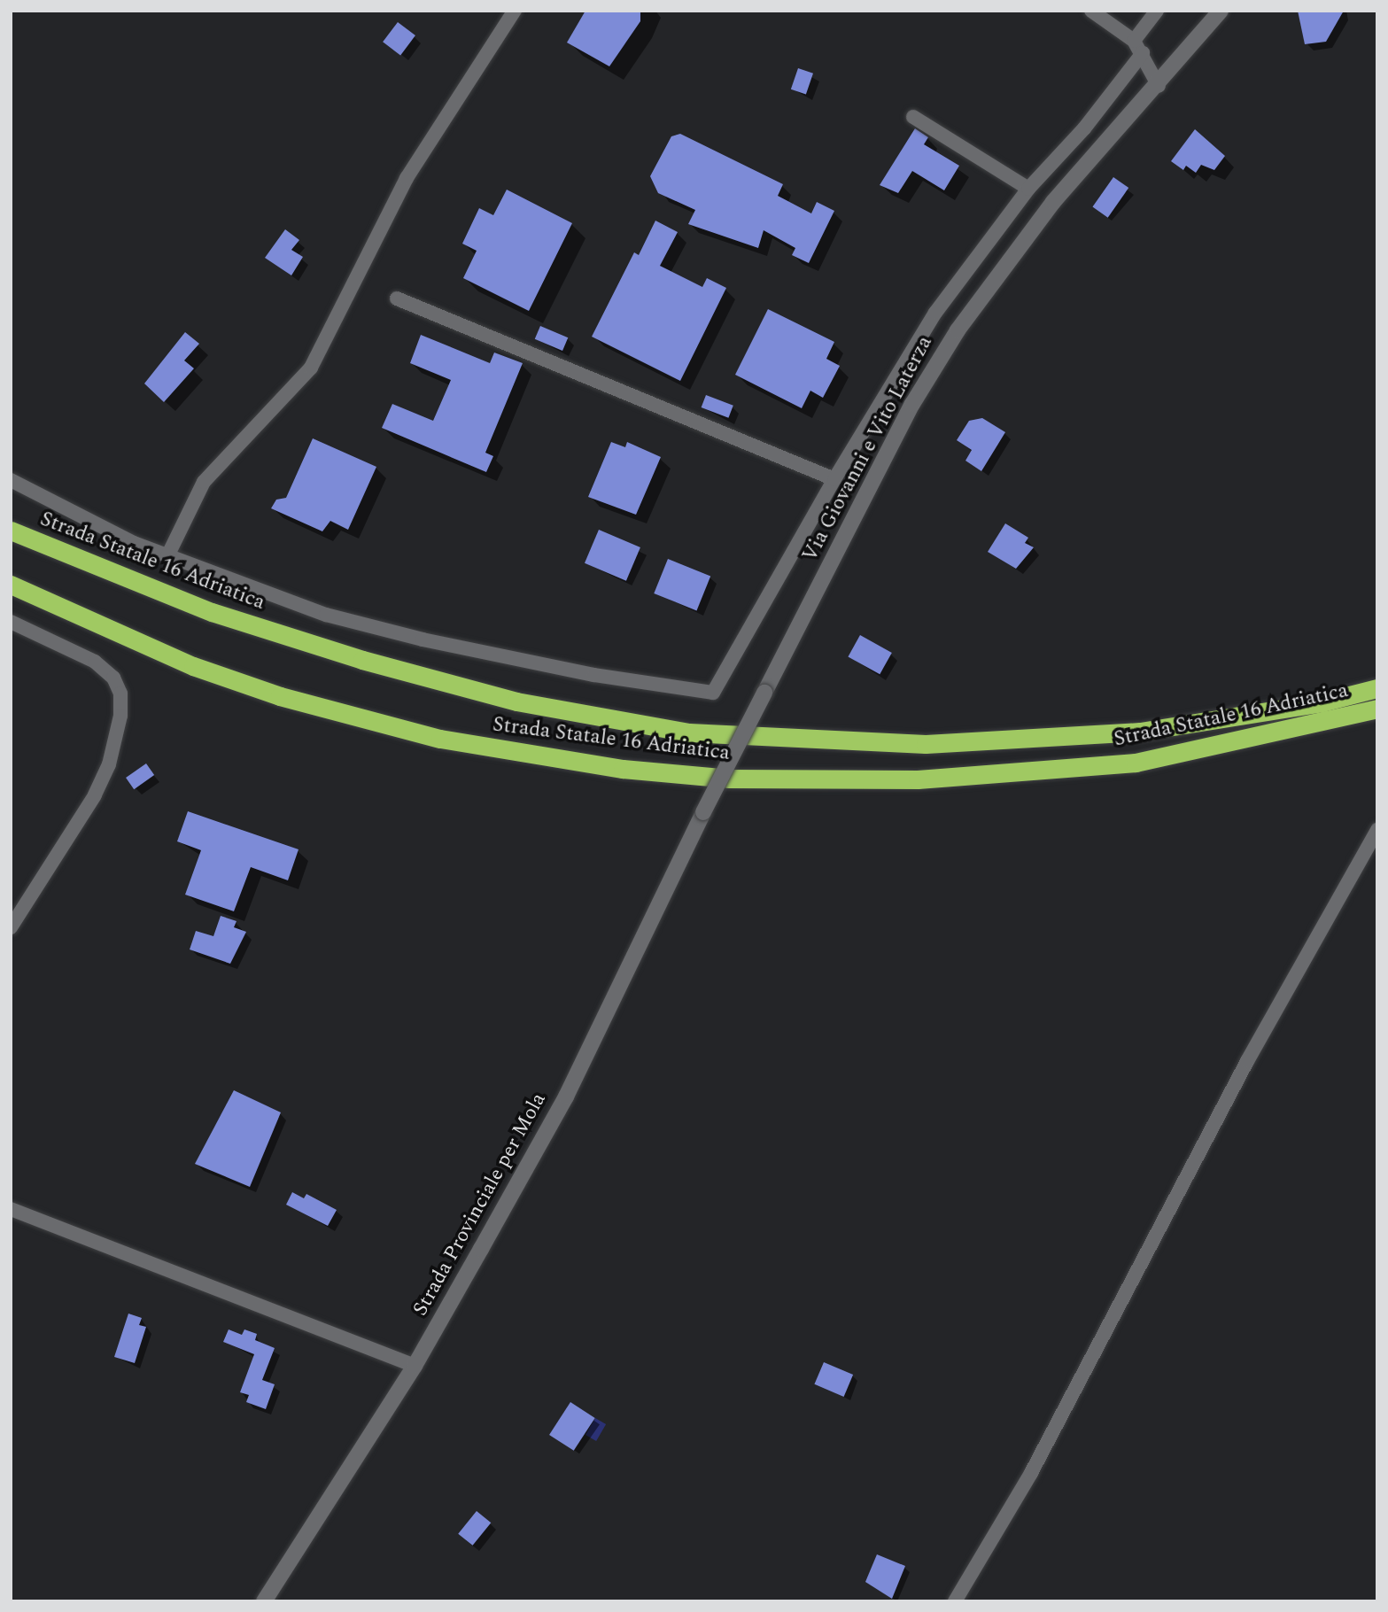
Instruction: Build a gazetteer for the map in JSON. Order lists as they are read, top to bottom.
{
  "streets": {
    "highway": ["Strada Statale 16 Adriatica"],
    "street": ["Via Giovanni e Vito Laterza", "Strada Provinciale per Mola"]
  },
  "crossings": [
    ["Via Giovanni e Vito Laterza", "Strada Provinciale per Mola"]
  ]
}
